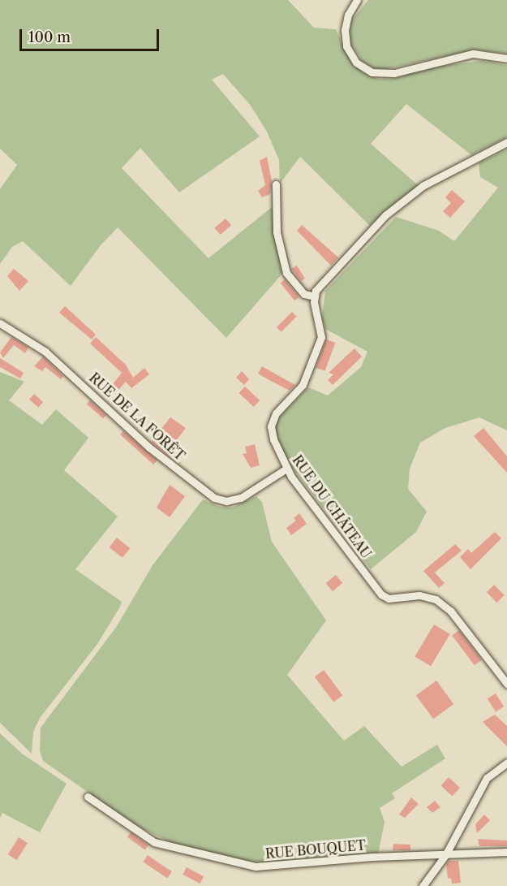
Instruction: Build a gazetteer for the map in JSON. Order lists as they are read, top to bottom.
{
  "streets": {
    "street": ["RUE DE LA FORÊT", "RUE DU CHÂTEAU", "RUE BOUQUET"]
  },
  "crossings": [
    ["RUE DE LA FORÊT", "RUE DU CHÂTEAU"]
  ],
  "scale_bar": "100 m"
}
